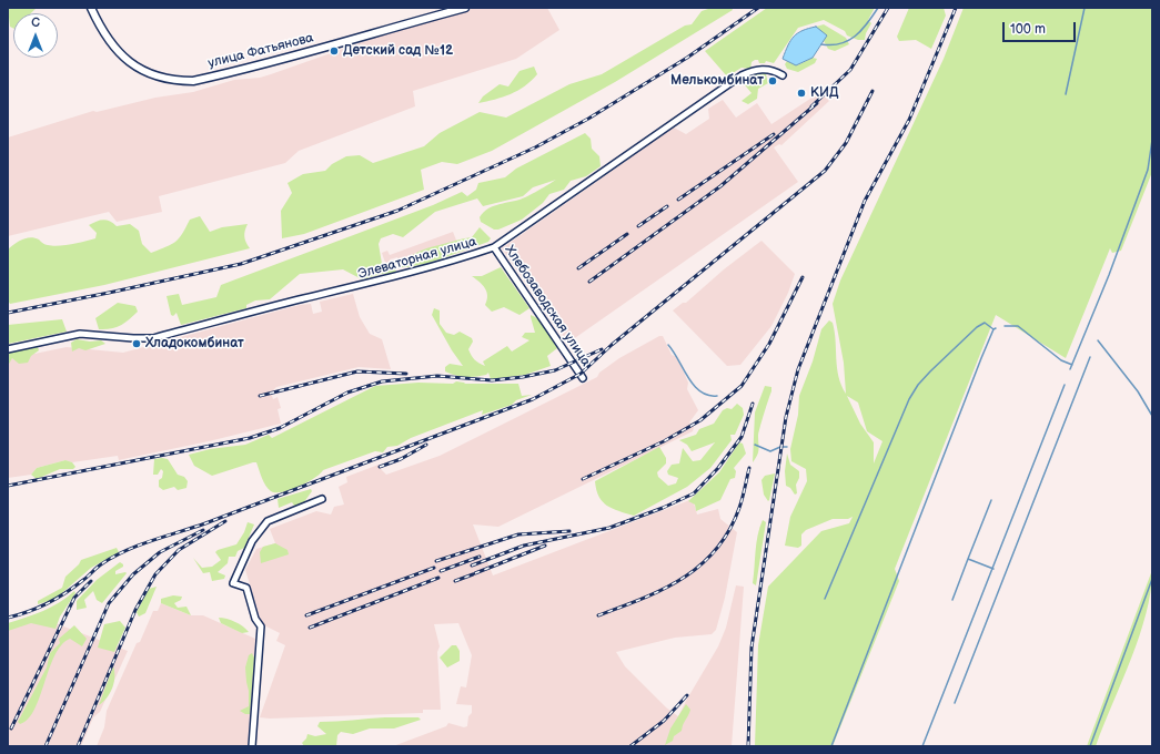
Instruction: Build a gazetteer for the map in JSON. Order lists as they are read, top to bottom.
{
  "streets": {
    "street": ["улица Фатьянова", "Элеваторная улица", "Хлебозаводская улица"]
  },
  "crossings": [
    ["Элеваторная улица", "Хлебозаводская улица"]
  ],
  "places": [
    "Детский сад №12",
    "Мелькомбинат",
    "КИД",
    "Хладокомбинат"
  ],
  "scale_bar": "100 m",
  "north": "top"
}
